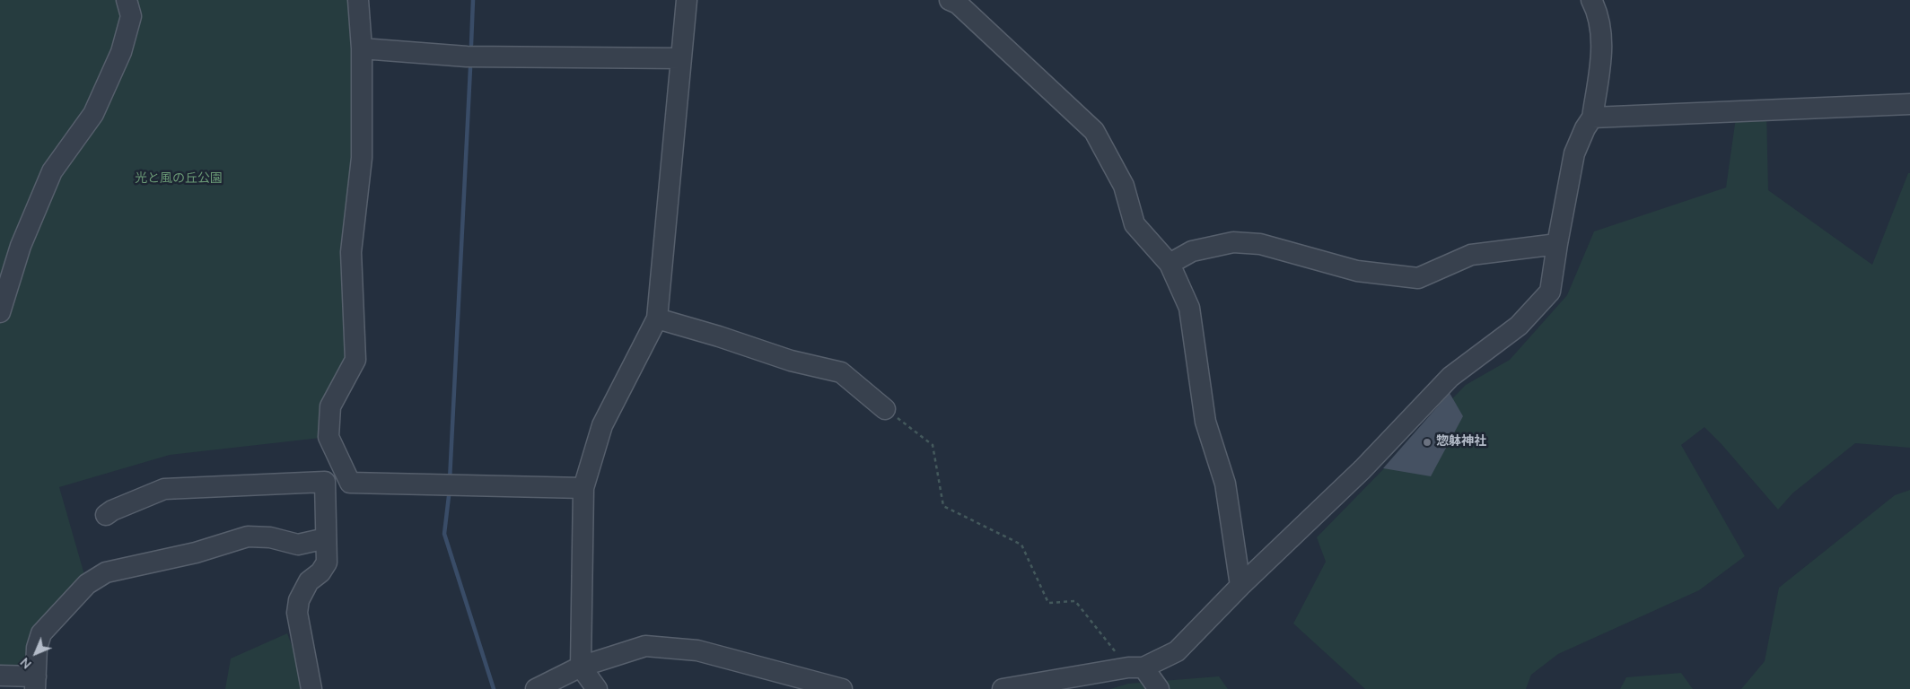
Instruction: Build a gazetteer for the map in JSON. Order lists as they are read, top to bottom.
{
  "parks": ["光と風の丘公園"],
  "places": ["惣躰神社"],
  "north": "bottom left"
}
